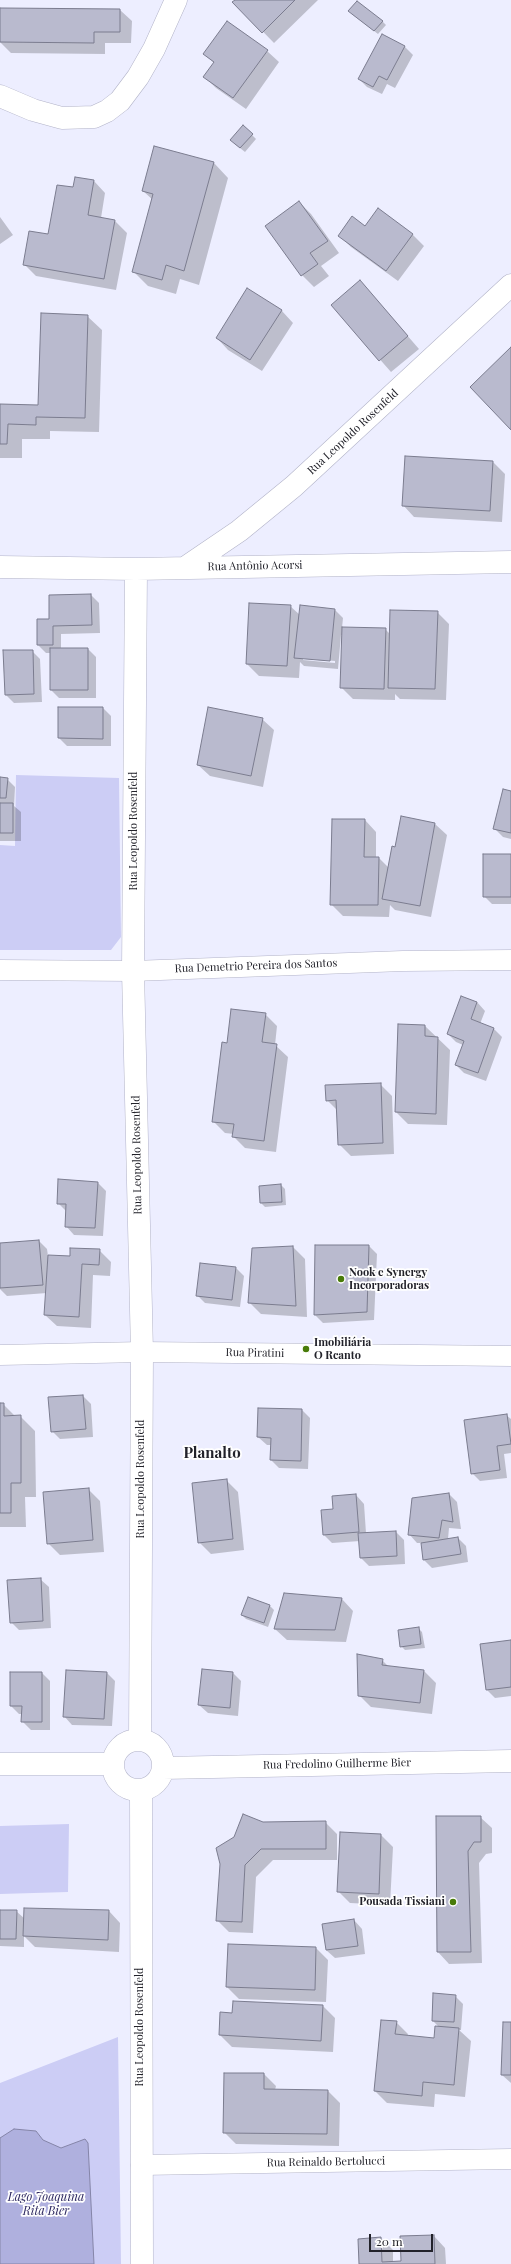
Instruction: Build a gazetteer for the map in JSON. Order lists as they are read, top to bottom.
{
  "streets": {
    "street": [
      "Rua Leopoldo Rosenfeld",
      "Rua Antônio Acorsi",
      "Rua Demetrio Pereira dos Santos",
      "Rua Piratini",
      "Rua Fredolino Guilherme Bier",
      "Rua Reinaldo Bertolucci"
    ]
  },
  "crossings": [
    ["Rua Leopoldo Rosenfeld", "Rua Antônio Acorsi"],
    ["Rua Leopoldo Rosenfeld", "Rua Demetrio Pereira dos Santos"],
    ["Rua Leopoldo Rosenfeld", "Rua Piratini"],
    ["Rua Leopoldo Rosenfeld", "Rua Fredolino Guilherme Bier"],
    ["Rua Leopoldo Rosenfeld", "Rua Reinaldo Bertolucci"]
  ],
  "districts": ["Planalto"],
  "water": ["Lago Joaquina Rita Bier"],
  "places": ["Nook e Synergy Incorporadoras", "Imobiliária O Rcanto", "Pousada Tissiani"],
  "scale_bar": "20 m"
}
